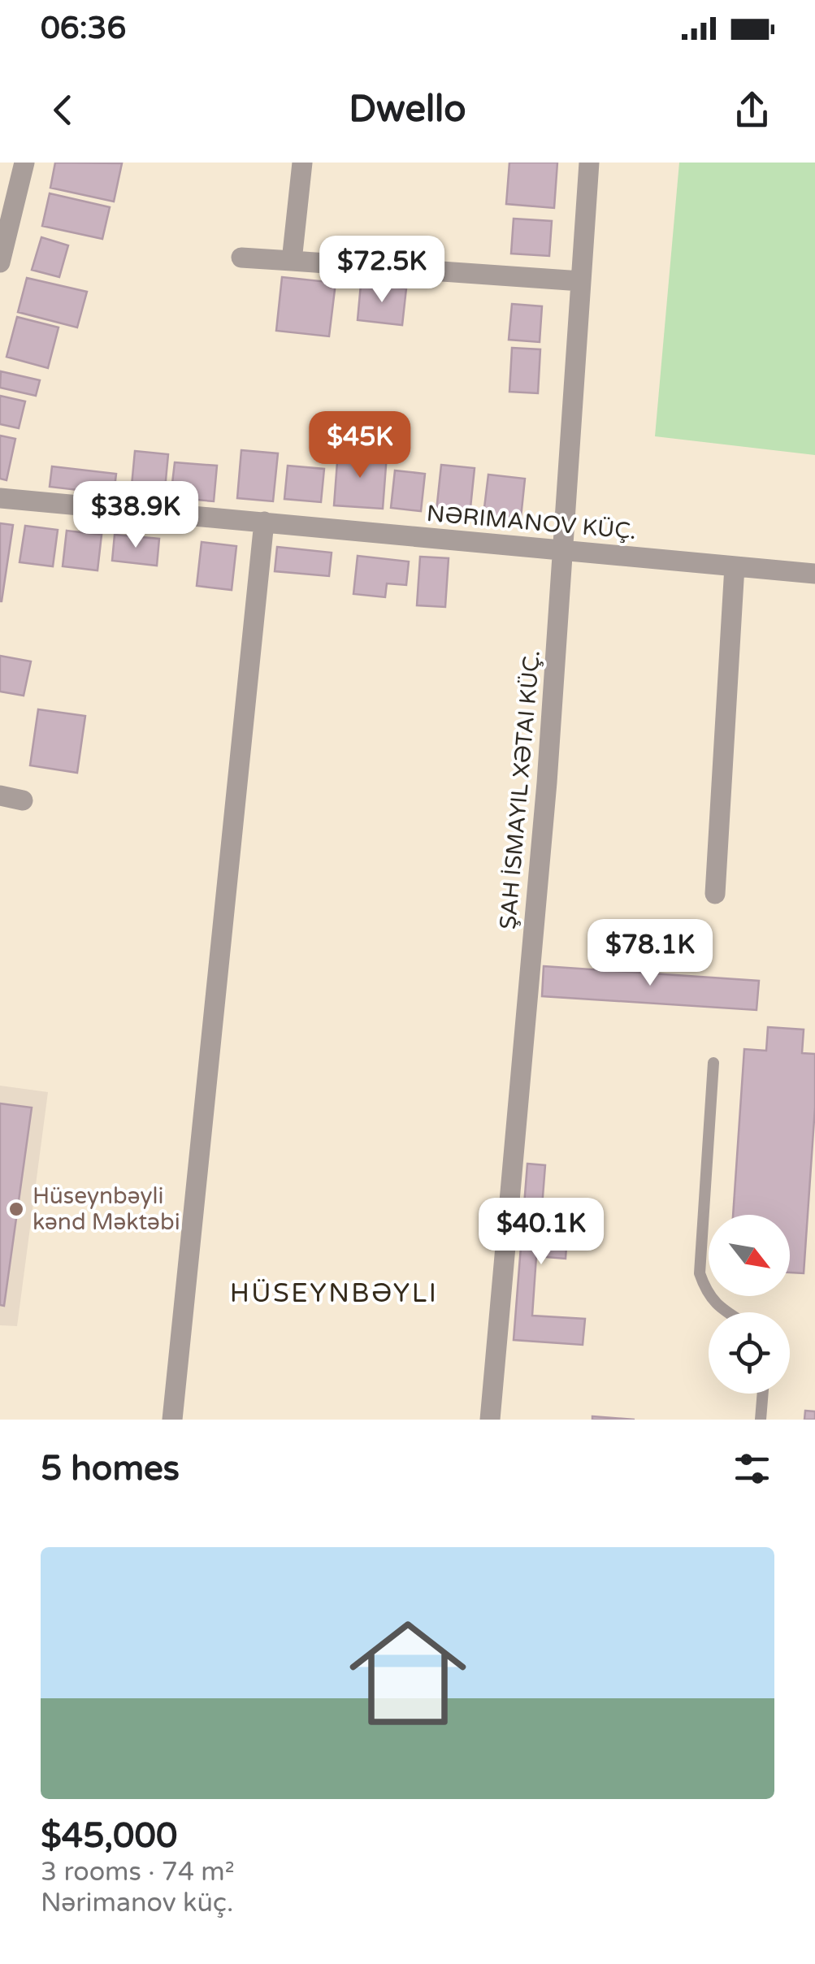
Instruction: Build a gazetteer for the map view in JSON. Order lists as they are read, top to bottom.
{
  "streets": {
    "street": ["NƏRIMANOV KÜÇ."]
  },
  "districts": ["HÜSEYNBƏYLI"],
  "places": ["Hüseynbəyli kənd Məktəbi"],
  "north": "bottom right",
  "page": {
    "status": "06:36",
    "header": "Dwello",
    "price": [
      "$72.5K",
      "$45K",
      "$38.9K",
      "$78.1K",
      "$40.1K"
    ],
    "heading": "5 homes",
    "list": [
      {
        "name": "$45,000",
        "note": "3 rooms · 74 m² · Nərimanov küç."
      }
    ]
  }
}
